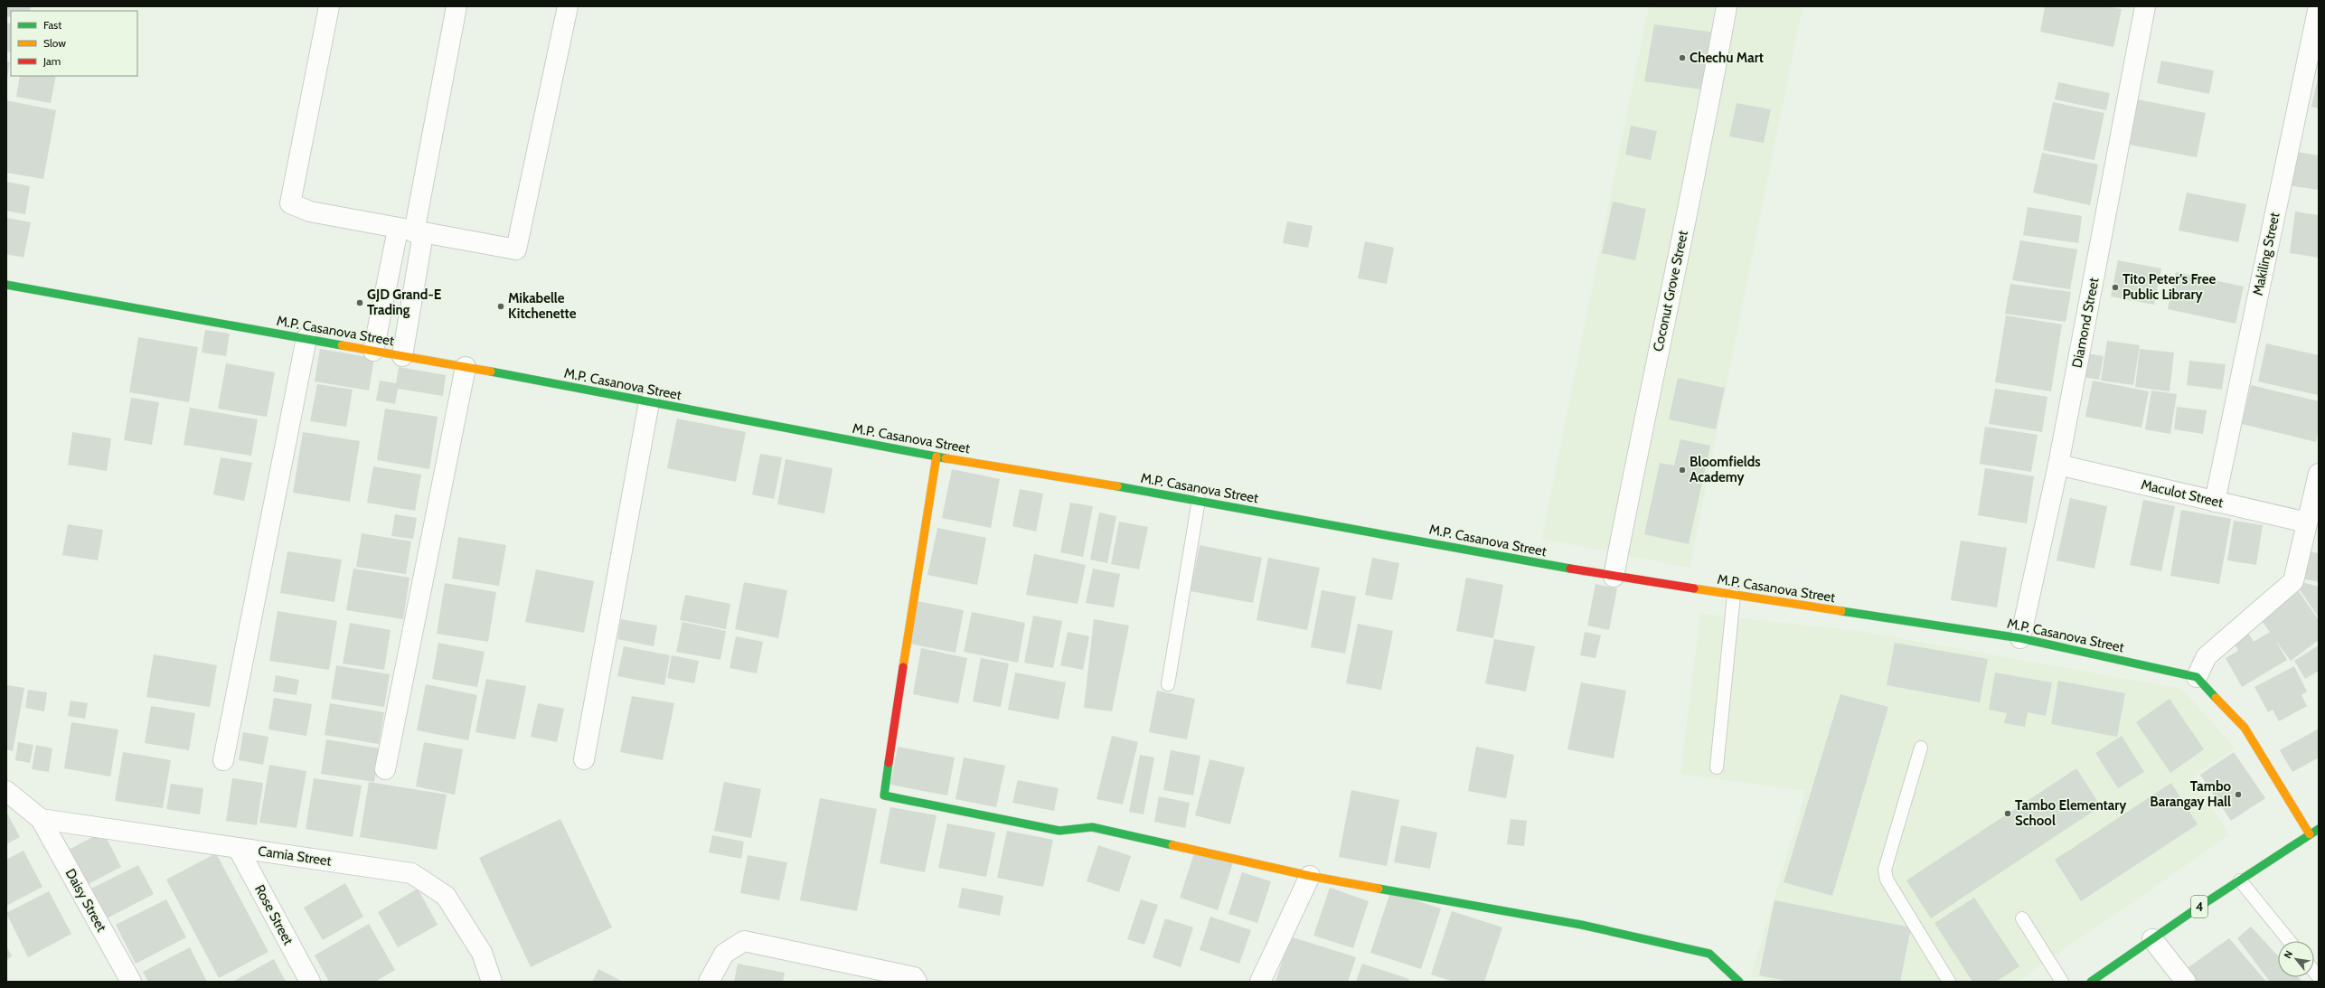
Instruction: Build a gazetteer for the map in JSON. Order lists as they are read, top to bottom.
{
  "streets": {
    "main road": ["M.P. Casanova Street", "4"],
    "street": [
      "Makiling Street",
      "Coconut Grove Street",
      "Diamond Street",
      "Maculot Street",
      "Camia Street",
      "Daisy Street",
      "Rose Street"
    ]
  },
  "crossings": [
    ["Makiling Street", "Maculot Street"],
    ["Coconut Grove Street", "M.P. Casanova Street"],
    ["Diamond Street", "M.P. Casanova Street"],
    ["Diamond Street", "Maculot Street"],
    ["Camia Street", "Daisy Street"],
    ["Camia Street", "Rose Street"]
  ],
  "places": [
    "Chechu Mart",
    "Tito Peter's Free Public Library",
    "GJD Grand-E Trading",
    "Mikabelle Kitchenette",
    "Bloomfields Academy",
    "Tambo Barangay Hall",
    "Tambo Elementary School"
  ],
  "legend": ["Fast", "Slow", "Jam"],
  "north": "top left"
}
